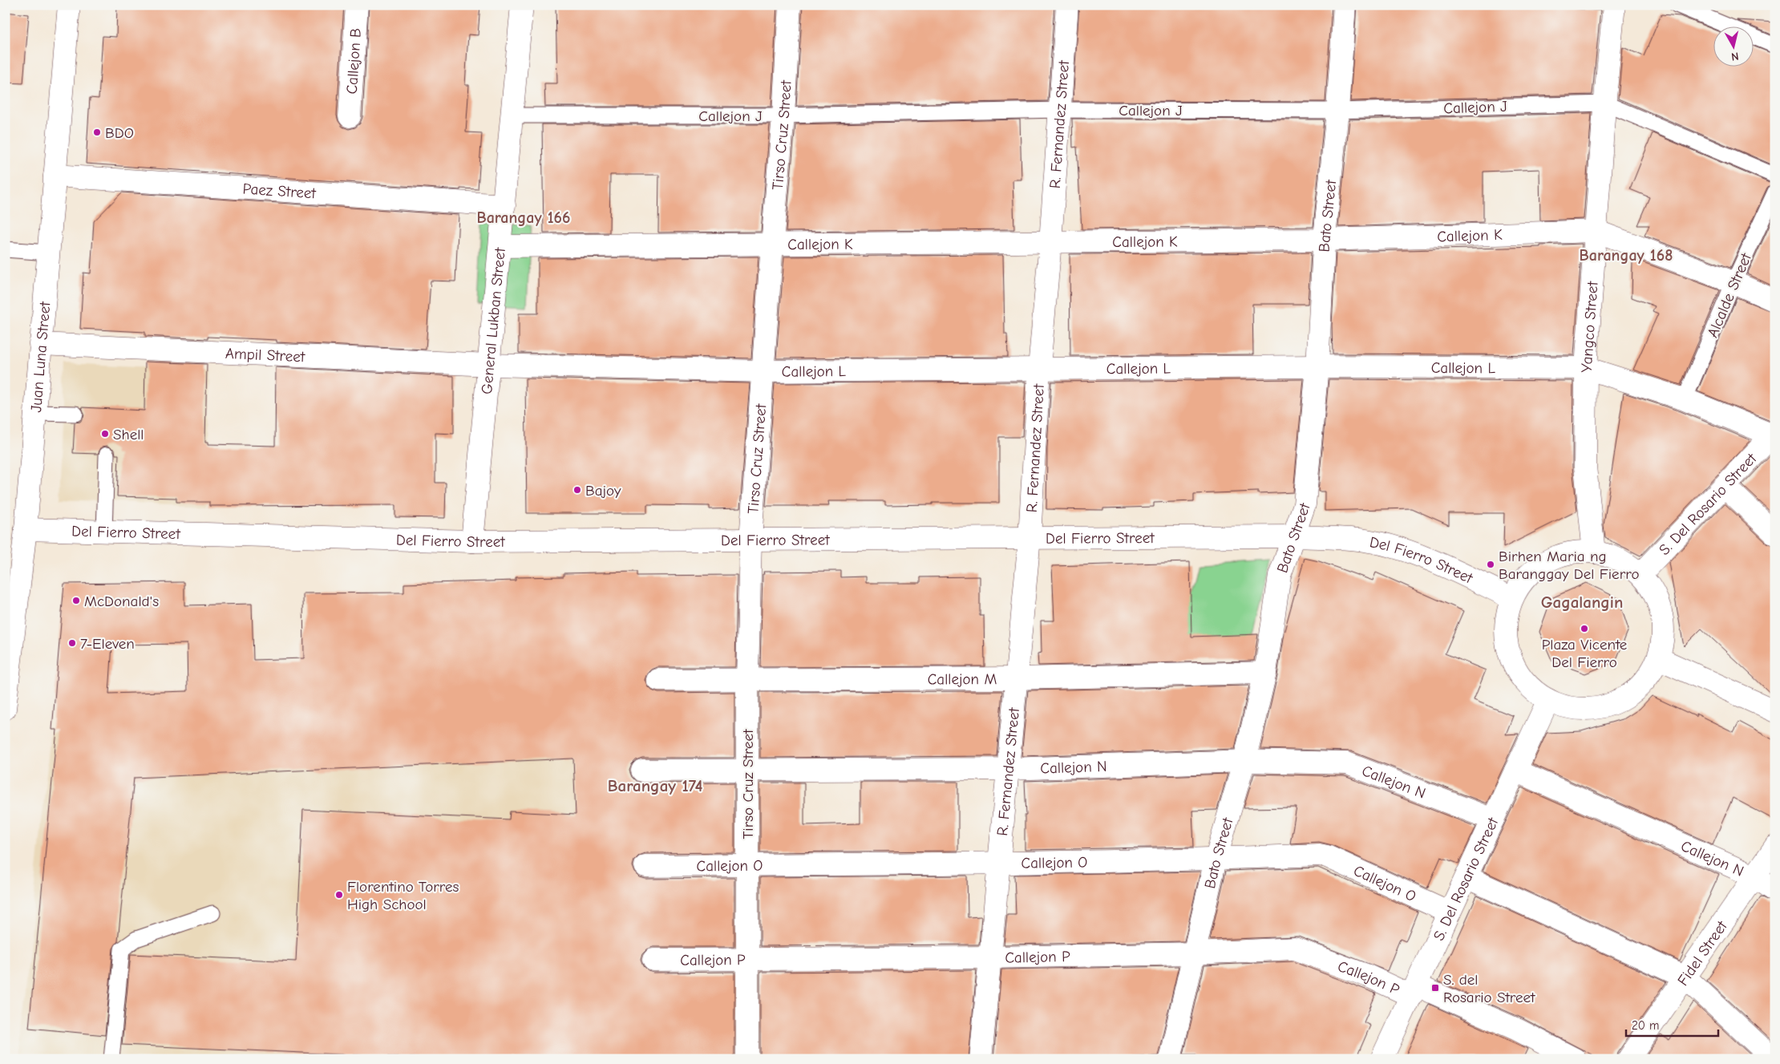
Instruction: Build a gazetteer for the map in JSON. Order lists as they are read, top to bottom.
{
  "streets": {
    "street": [
      "Callejon B",
      "R. Fernandez Street",
      "Tirso Cruz Street",
      "Paez Street",
      "Bato Street",
      "Callejon K",
      "General Lukban Street",
      "Yangco Street",
      "Ampil Street",
      "Juan Luna Street",
      "Callejon L",
      "S. Del Rosario Street",
      "Del Fierro Street",
      "Callejon M",
      "Callejon N",
      "Callejon O",
      "Fidel Street",
      "Callejon P"
    ],
    "lane": ["Callejon J", "Alcalde Street"]
  },
  "crossings": [
    ["Callejon J", "R. Fernandez Street"],
    ["Callejon J", "Tirso Cruz Street"],
    ["Callejon J", "Bato Street"],
    ["Callejon J", "General Lukban Street"],
    ["Callejon J", "Yangco Street"],
    ["R. Fernandez Street", "Callejon K"],
    ["R. Fernandez Street", "Callejon L"],
    ["R. Fernandez Street", "Del Fierro Street"],
    ["R. Fernandez Street", "Callejon M"],
    ["R. Fernandez Street", "Callejon N"],
    ["R. Fernandez Street", "Callejon O"],
    ["R. Fernandez Street", "Callejon P"],
    ["Tirso Cruz Street", "Callejon K"],
    ["Tirso Cruz Street", "Callejon L"],
    ["Tirso Cruz Street", "Del Fierro Street"],
    ["Tirso Cruz Street", "Callejon M"],
    ["Tirso Cruz Street", "Callejon N"],
    ["Tirso Cruz Street", "Callejon O"],
    ["Tirso Cruz Street", "Callejon P"],
    ["Paez Street", "General Lukban Street"],
    ["Paez Street", "Juan Luna Street"],
    ["Bato Street", "Callejon K"],
    ["Bato Street", "Callejon L"],
    ["Bato Street", "Del Fierro Street"],
    ["Bato Street", "Callejon M"],
    ["Bato Street", "Callejon N"],
    ["Bato Street", "Callejon O"],
    ["Bato Street", "Callejon P"],
    ["Callejon K", "Alcalde Street"],
    ["Callejon K", "General Lukban Street"],
    ["Callejon K", "Yangco Street"],
    ["Alcalde Street", "Callejon L"],
    ["General Lukban Street", "Ampil Street"],
    ["General Lukban Street", "Callejon L"],
    ["General Lukban Street", "Del Fierro Street"],
    ["Yangco Street", "Callejon L"],
    ["Ampil Street", "Juan Luna Street"],
    ["Ampil Street", "Callejon L"],
    ["Juan Luna Street", "Del Fierro Street"],
    ["Callejon L", "S. Del Rosario Street"],
    ["S. Del Rosario Street", "Callejon N"],
    ["S. Del Rosario Street", "Callejon O"],
    ["S. Del Rosario Street", "Callejon P"],
    ["Callejon N", "Fidel Street"]
  ],
  "districts": [
    "Barangay 166",
    "Barangay 168",
    "Gagalangin",
    "Barangay 174"
  ],
  "places": {
    "other": [
      "BDO",
      "Shell",
      "Bajoy",
      "Birhen Maria ng Baranggay Del Fierro",
      "McDonald's",
      "Plaza Vicente Del Fierro",
      "7-Eleven",
      "Florentino Torres High School"
    ],
    "transit": ["S. del Rosario Street"]
  },
  "scale_bar": "20 m",
  "north": "bottom"
}
